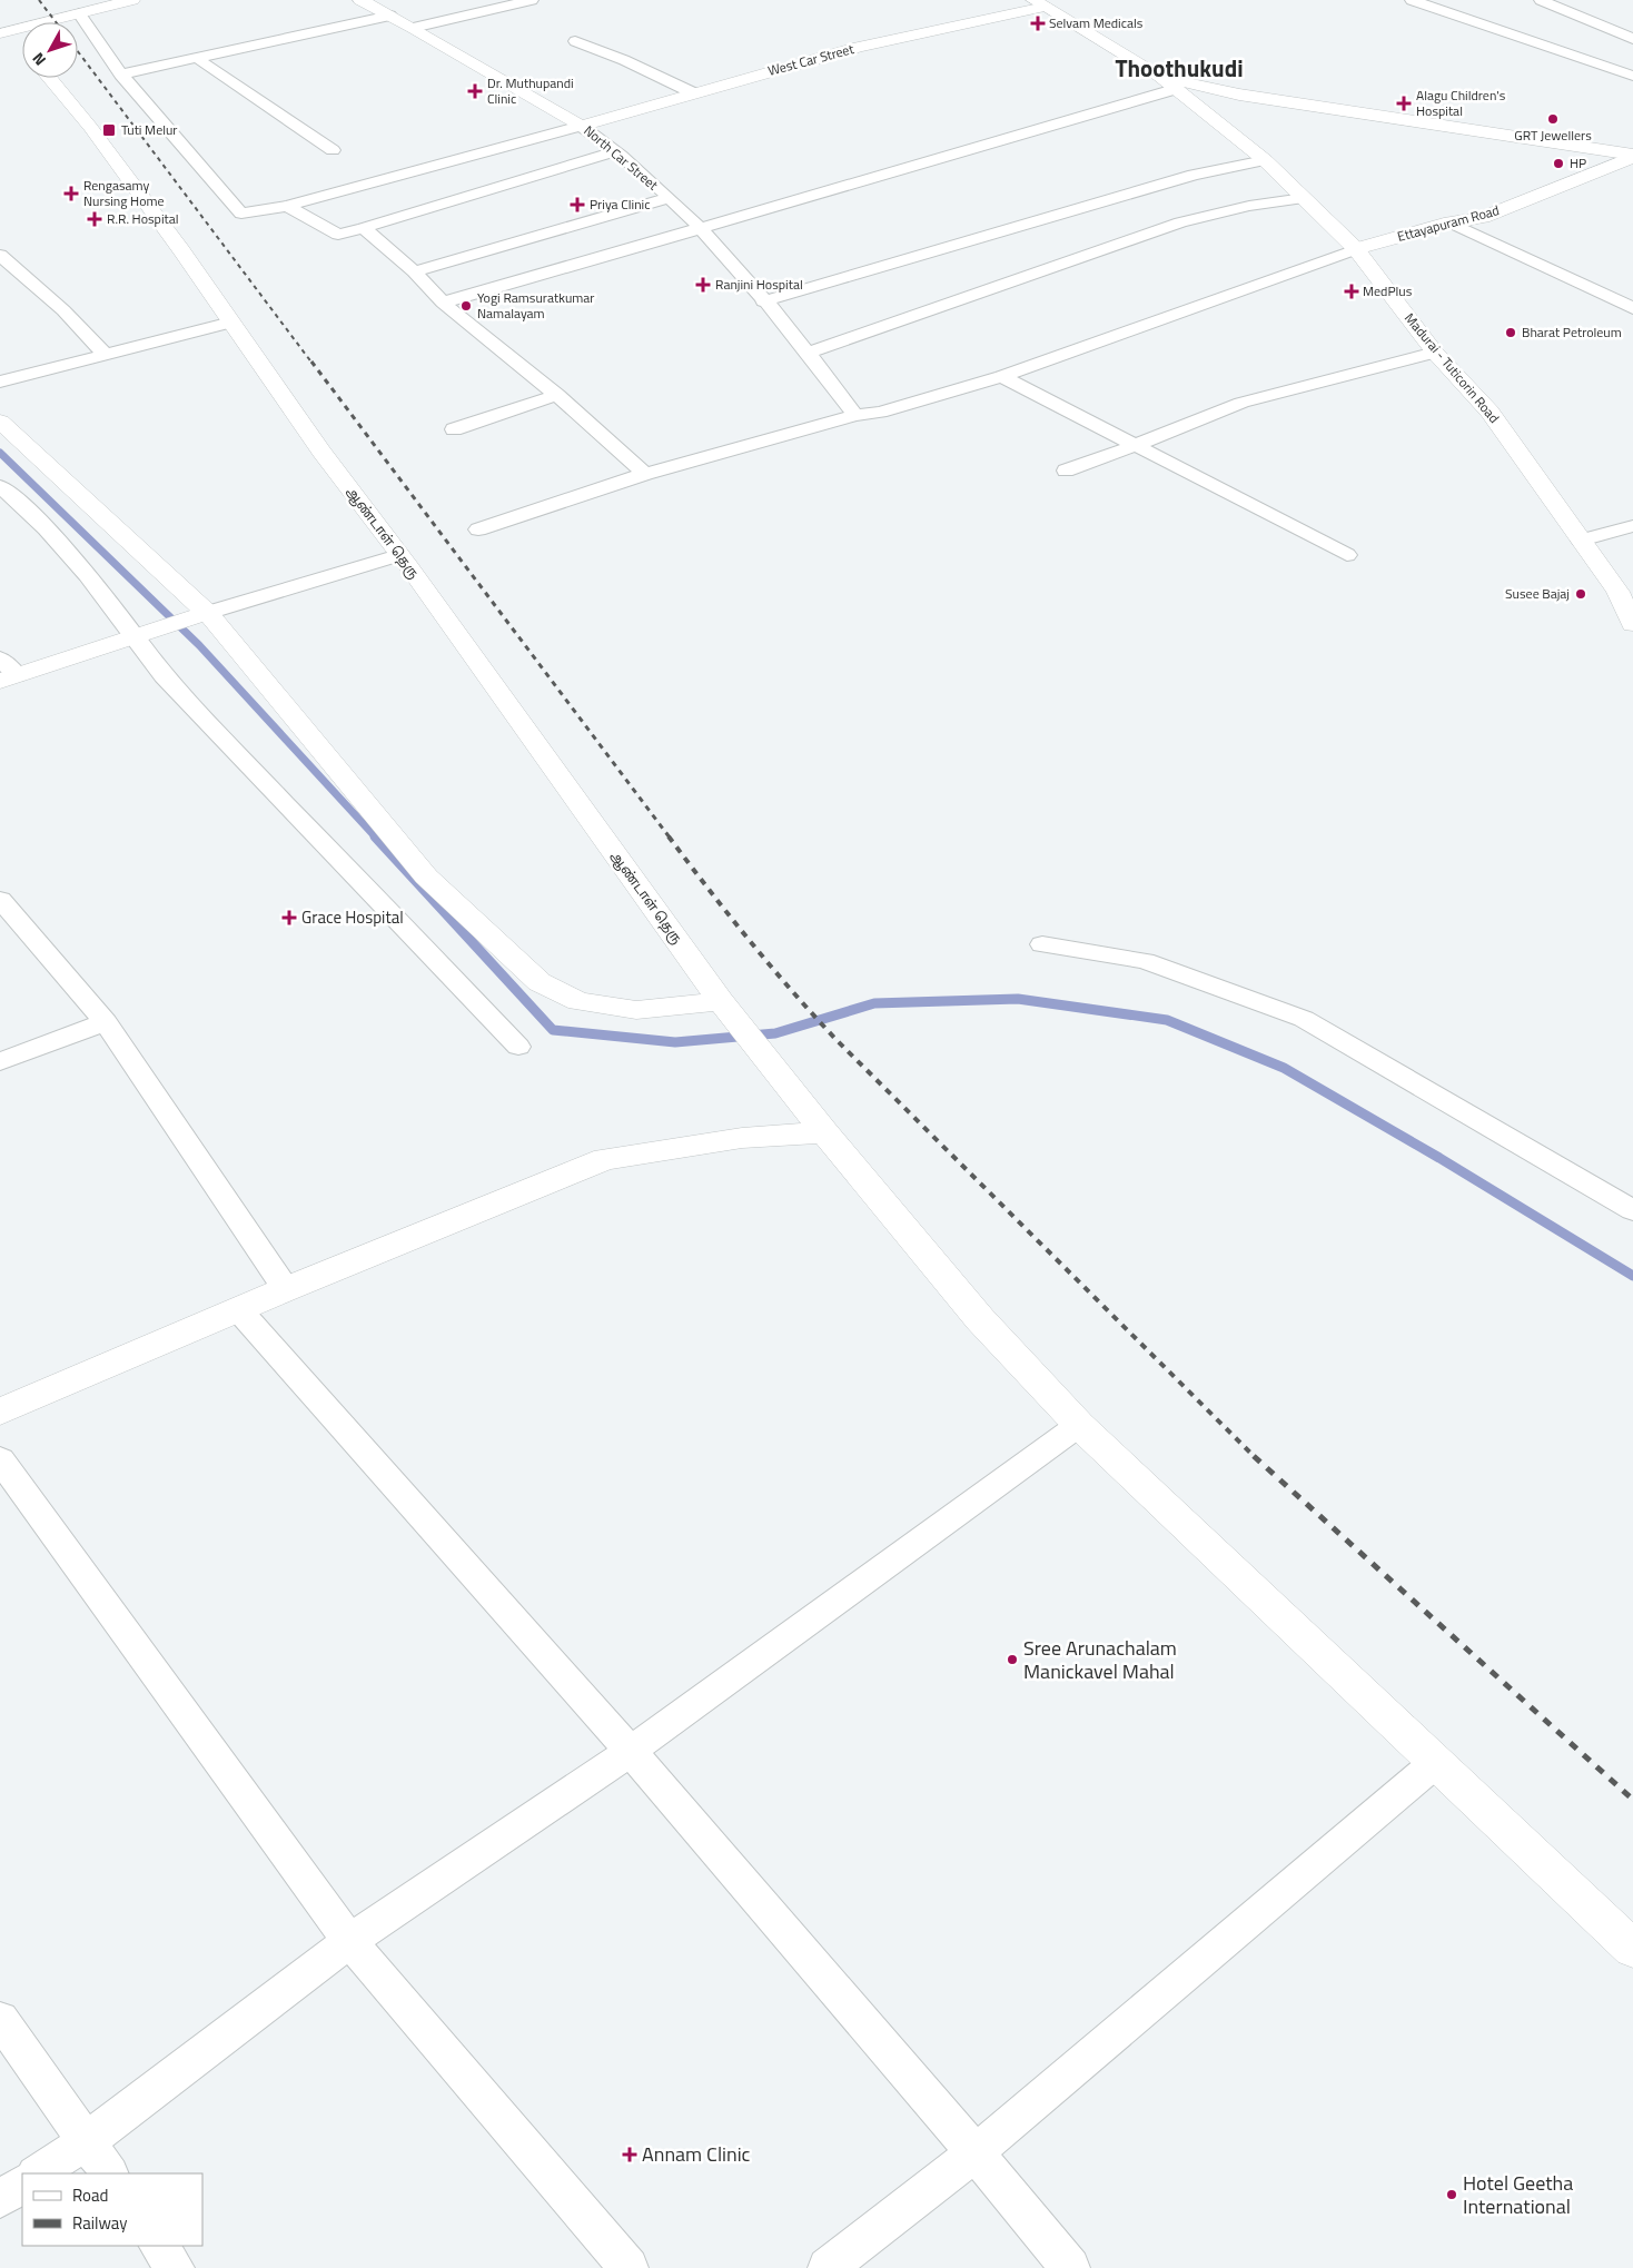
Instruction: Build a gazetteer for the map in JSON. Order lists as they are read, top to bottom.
{
  "streets": {
    "street": [
      "West Car Street",
      "North Car Street",
      "Ettayapuram Road",
      "Madurai - Tuticorin Road",
      "ஆண்டாள் தெரு"
    ]
  },
  "crossings": [
    ["West Car Street", "North Car Street"],
    ["Ettayapuram Road", "Madurai - Tuticorin Road"]
  ],
  "districts": ["Thoothukudi"],
  "places": {
    "health": [
      "Selvam Medicals",
      "Dr. Muthupandi Clinic",
      "Alagu Children's Hospital",
      "Rengasamy Nursing Home",
      "Priya Clinic",
      "R.R. Hospital",
      "Ranjini Hospital",
      "MedPlus",
      "Grace Hospital",
      "Annam Clinic"
    ],
    "other": [
      "GRT Jewellers",
      "HP",
      "Yogi Ramsuratkumar Namalayam",
      "Bharat Petroleum",
      "Susee Bajaj",
      "Sree Arunachalam Manickavel Mahal",
      "Hotel Geetha International"
    ],
    "transit": ["Tuti Melur"]
  },
  "legend": ["Road", "Railway"],
  "north": "bottom left"
}
